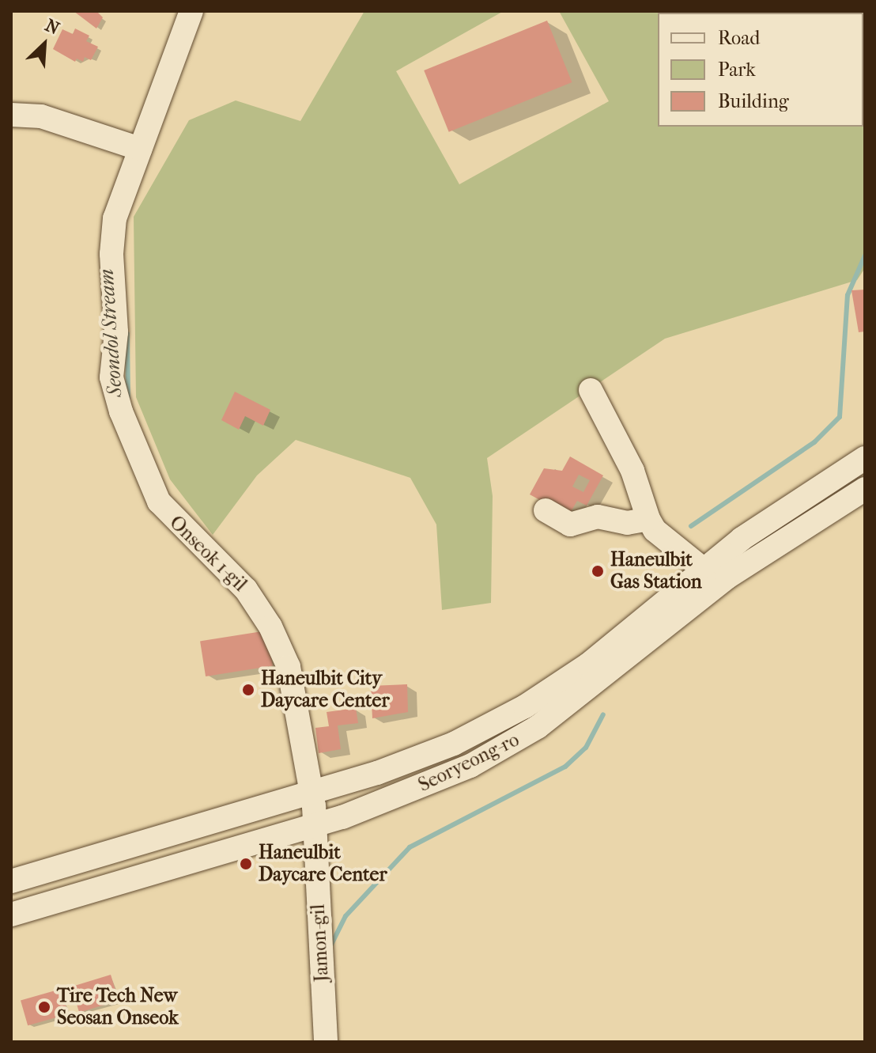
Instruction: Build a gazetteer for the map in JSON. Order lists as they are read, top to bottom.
{
  "streets": {
    "street": ["Onseok 1-gil", "Seoryeong-ro", "Jamon-gil"]
  },
  "crossings": [
    ["Onseok 1-gil", "Seoryeong-ro"],
    ["Onseok 1-gil", "Jamon-gil"],
    ["Seoryeong-ro", "Jamon-gil"]
  ],
  "water": ["Seondol Stream"],
  "places": [
    "Haneulbit Gas Station",
    "Haneulbit City Daycare Center",
    "Haneulbit Daycare Center",
    "Tire Tech New Seosan Onseok"
  ],
  "legend": ["Road", "Park", "Building"],
  "north": "top right"
}
